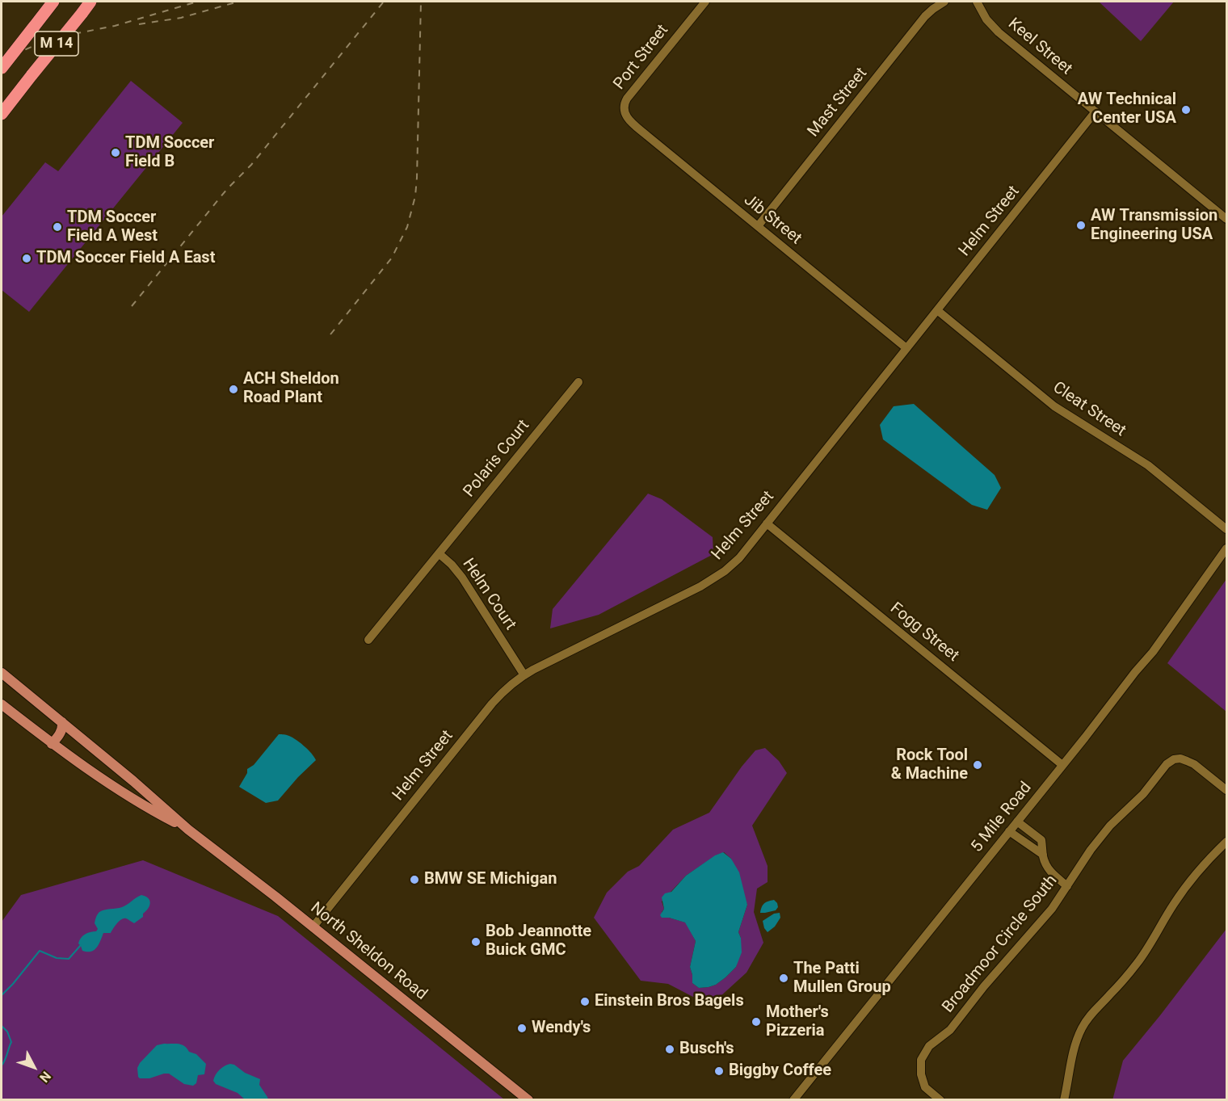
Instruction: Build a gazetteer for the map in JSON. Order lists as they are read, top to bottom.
{
  "streets": {
    "highway": ["M 14"],
    "main road": ["North Sheldon Road"],
    "street": [
      "Keel Street",
      "Port Street",
      "Mast Street",
      "Jib Street",
      "Helm Street",
      "Cleat Street",
      "Polaris Court",
      "Helm Court",
      "Fogg Street",
      "5 Mile Road",
      "Broadmoor Circle South"
    ]
  },
  "crossings": [
    ["Keel Street", "Helm Street"],
    ["Port Street", "Jib Street"],
    ["Mast Street", "Jib Street"],
    ["Jib Street", "Helm Street"],
    ["Helm Street", "Cleat Street"],
    ["Helm Street", "Helm Court"],
    ["Helm Street", "Fogg Street"],
    ["Helm Street", "North Sheldon Road"],
    ["Polaris Court", "Helm Court"],
    ["Fogg Street", "5 Mile Road"]
  ],
  "places": [
    "AW Technical Center USA",
    "TDM Soccer Field B",
    "AW Transmission Engineering USA",
    "TDM Soccer Field A West",
    "TDM Soccer Field A East",
    "ACH Sheldon Road Plant",
    "Rock Tool & Machine",
    "BMW SE Michigan",
    "Bob Jeannotte Buick GMC",
    "The Patti Mullen Group",
    "Einstein Bros Bagels",
    "Mother's Pizzeria",
    "Wendy's",
    "Busch's",
    "Biggby Coffee"
  ],
  "north": "bottom right"
}
